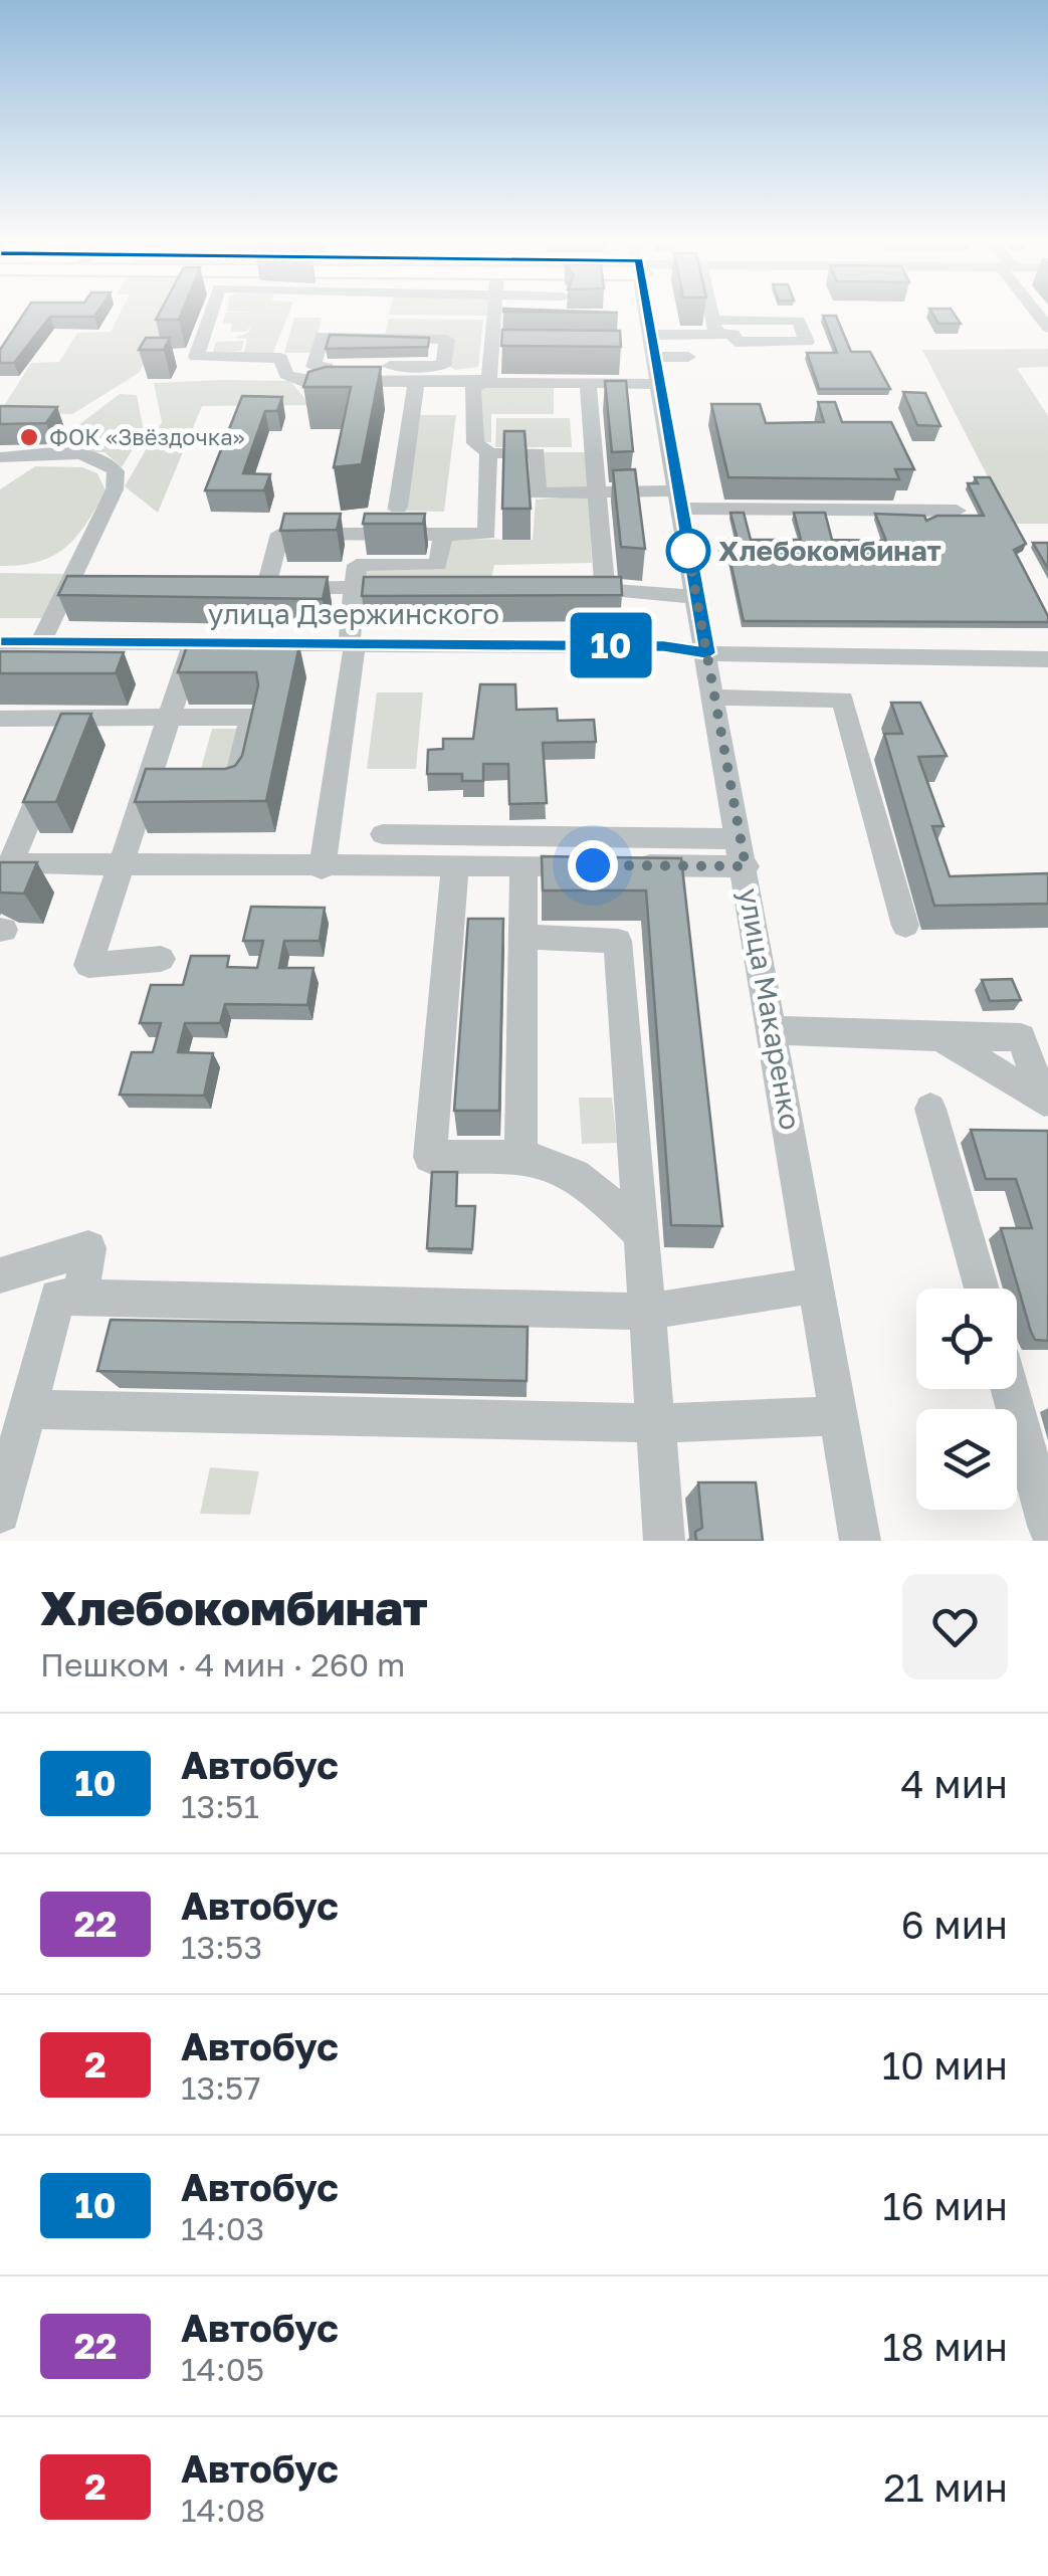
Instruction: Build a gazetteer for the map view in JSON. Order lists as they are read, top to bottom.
{
  "streets": {
    "street": ["улица Дзержинского", "улица Макаренко"]
  },
  "crossings": [
    ["улица Дзержинского", "улица Макаренко"]
  ],
  "places": ["ФОК «Звёздочка»", "Хлебокомбинат"],
  "lines": ["bus line 10"],
  "page": {
    "on_map": "10",
    "heading": ["Хлебокомбинат", "Пешком · 4 мин · 260 m"],
    "list": [
      {
        "mark": "10",
        "name": "Автобус",
        "note": "13:51",
        "value": "4 мин"
      },
      {
        "mark": "22",
        "name": "Автобус",
        "note": "13:53",
        "value": "6 мин"
      },
      {
        "mark": "2",
        "name": "Автобус",
        "note": "13:57",
        "value": "10 мин"
      },
      {
        "mark": "10",
        "name": "Автобус",
        "note": "14:03",
        "value": "16 мин"
      },
      {
        "mark": "22",
        "name": "Автобус",
        "note": "14:05",
        "value": "18 мин"
      },
      {
        "mark": "2",
        "name": "Автобус",
        "note": "14:08",
        "value": "21 мин"
      }
    ]
  }
}
